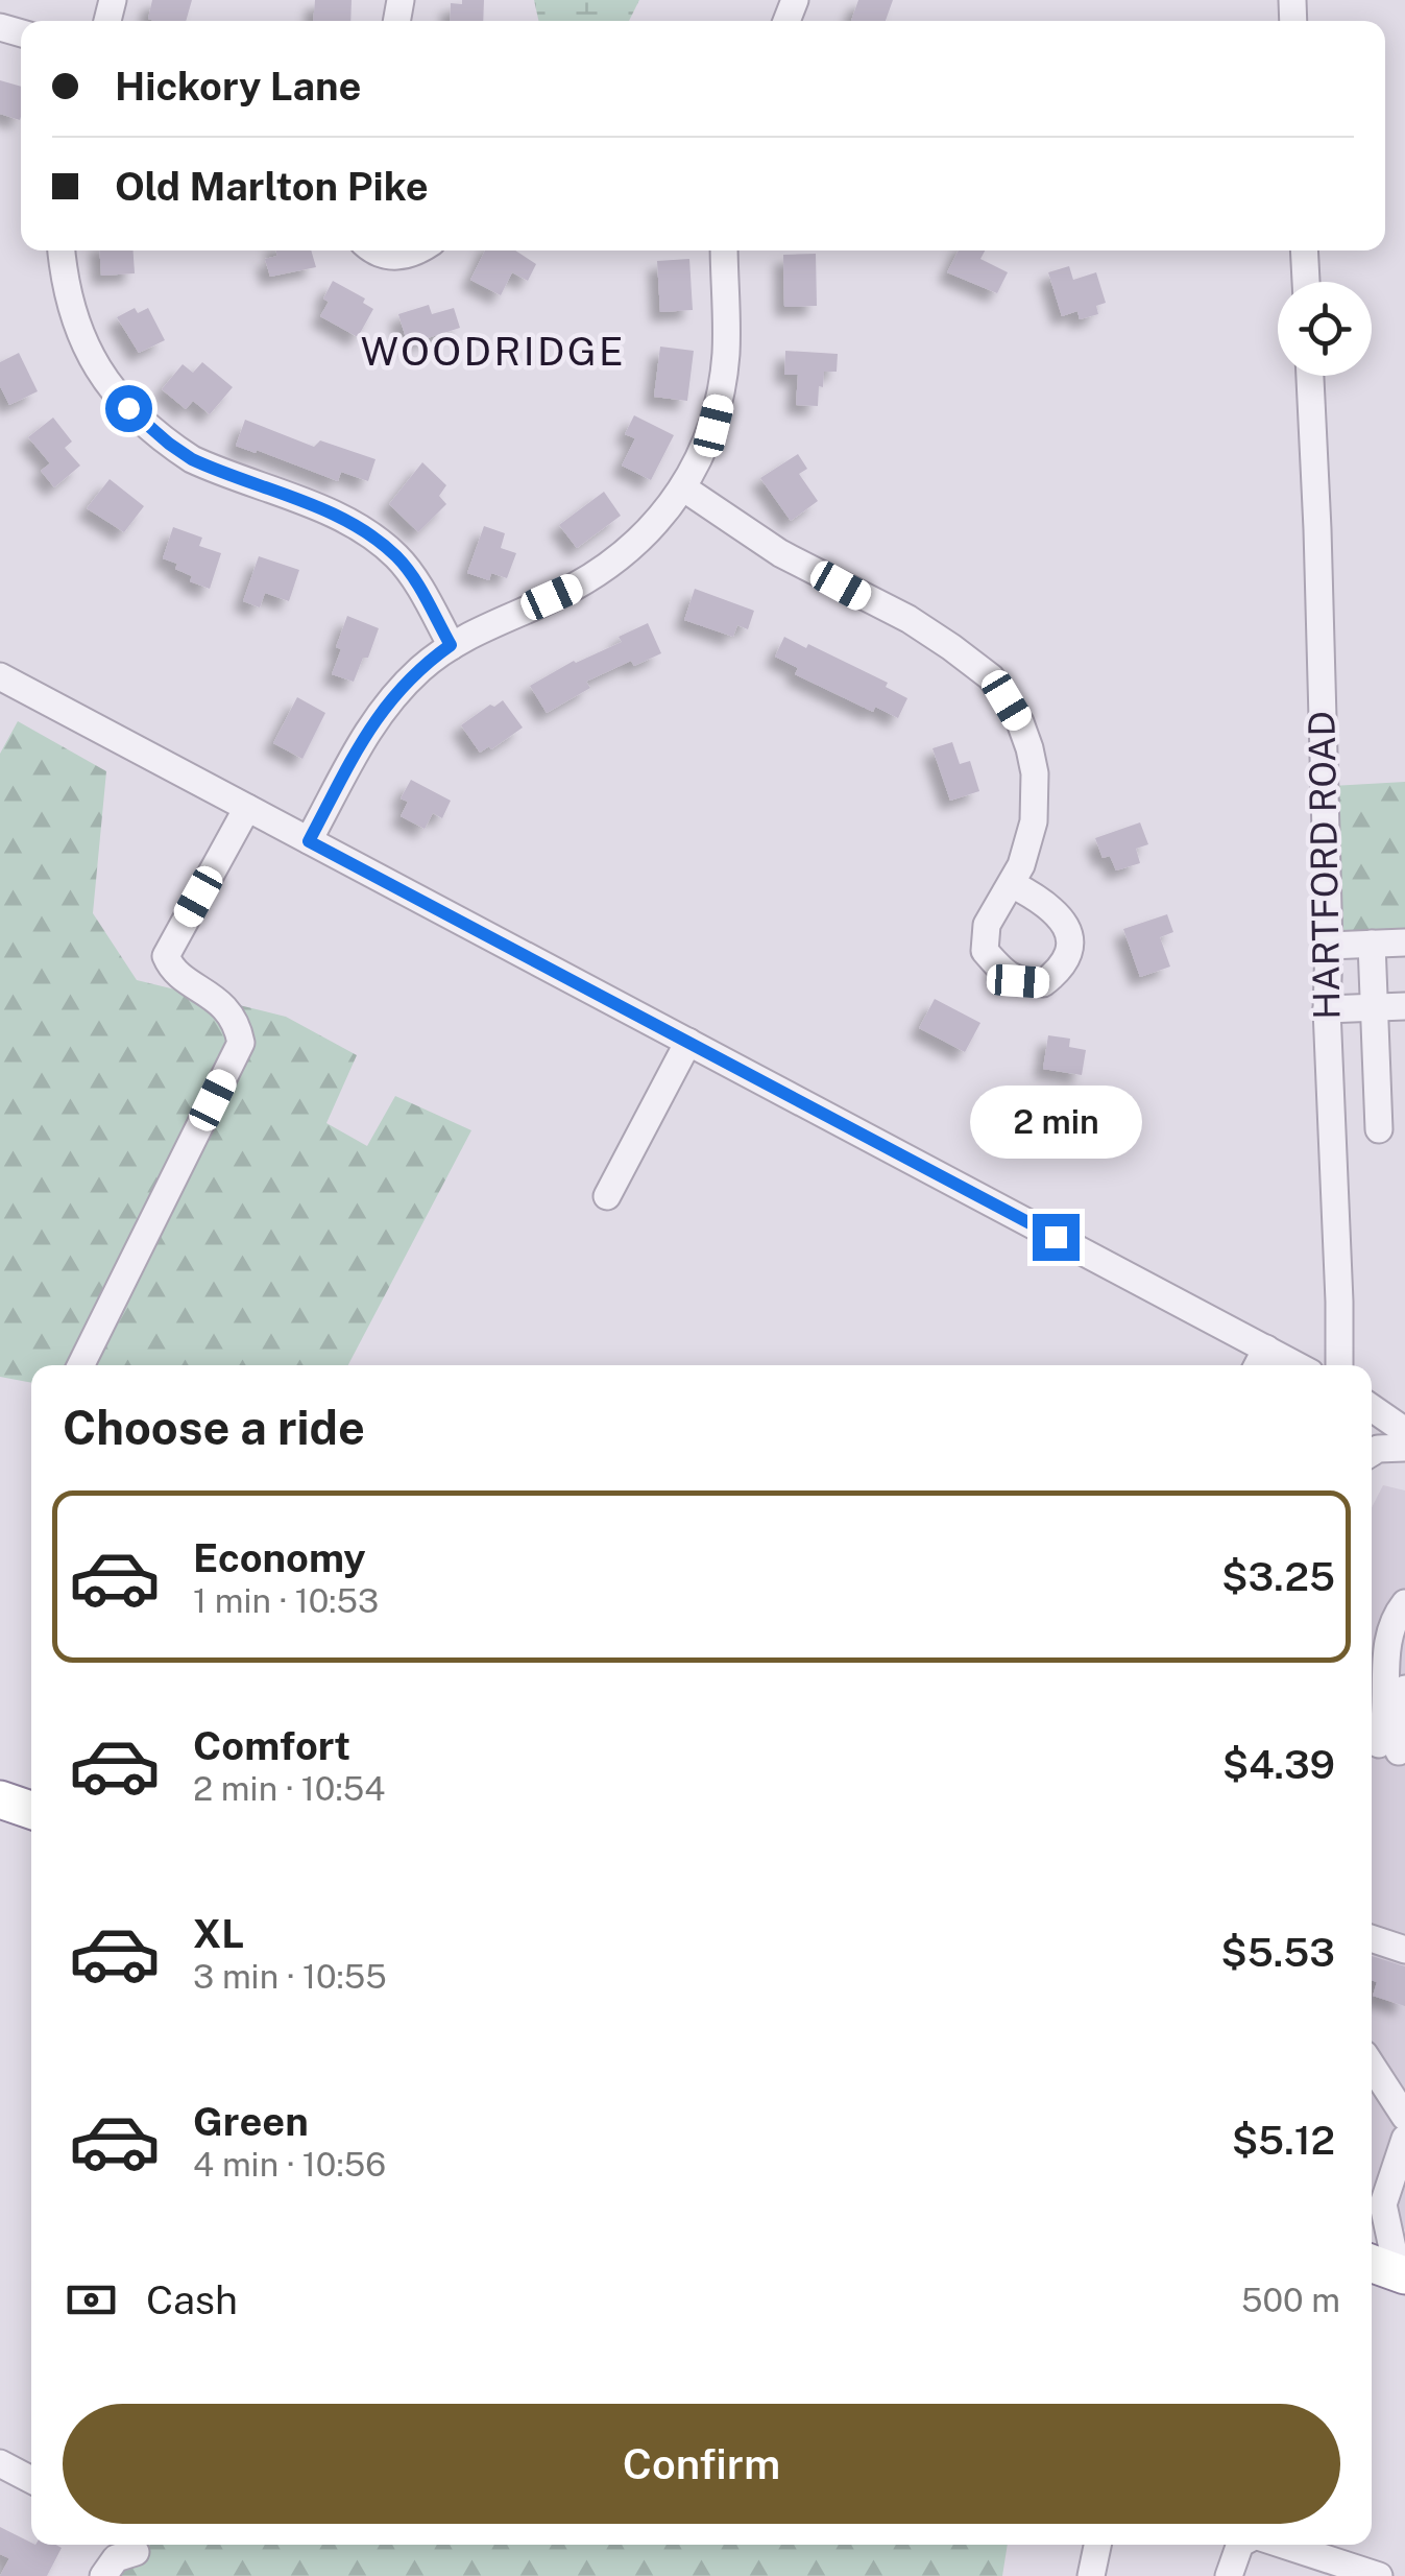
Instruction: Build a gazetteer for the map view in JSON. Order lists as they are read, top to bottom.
{
  "streets": {
    "street": ["HARTFORD ROAD"]
  },
  "districts": ["WOODRIDGE"],
  "page": {
    "banner": ["Hickory Lane", "Old Marlton Pike"],
    "bubble": "2 min",
    "heading": "Choose a ride",
    "list": [
      {
        "name": "Economy",
        "note": "1 min · 10:53",
        "value": "$3.25"
      },
      {
        "name": "Comfort",
        "note": "2 min · 10:54",
        "value": "$4.39"
      },
      {
        "name": "XL",
        "note": "3 min · 10:55",
        "value": "$5.53"
      },
      {
        "name": "Green",
        "note": "4 min · 10:56",
        "value": "$5.12"
      }
    ],
    "pay": ["Cash", "500 m"],
    "buttons": "Confirm"
  }
}
